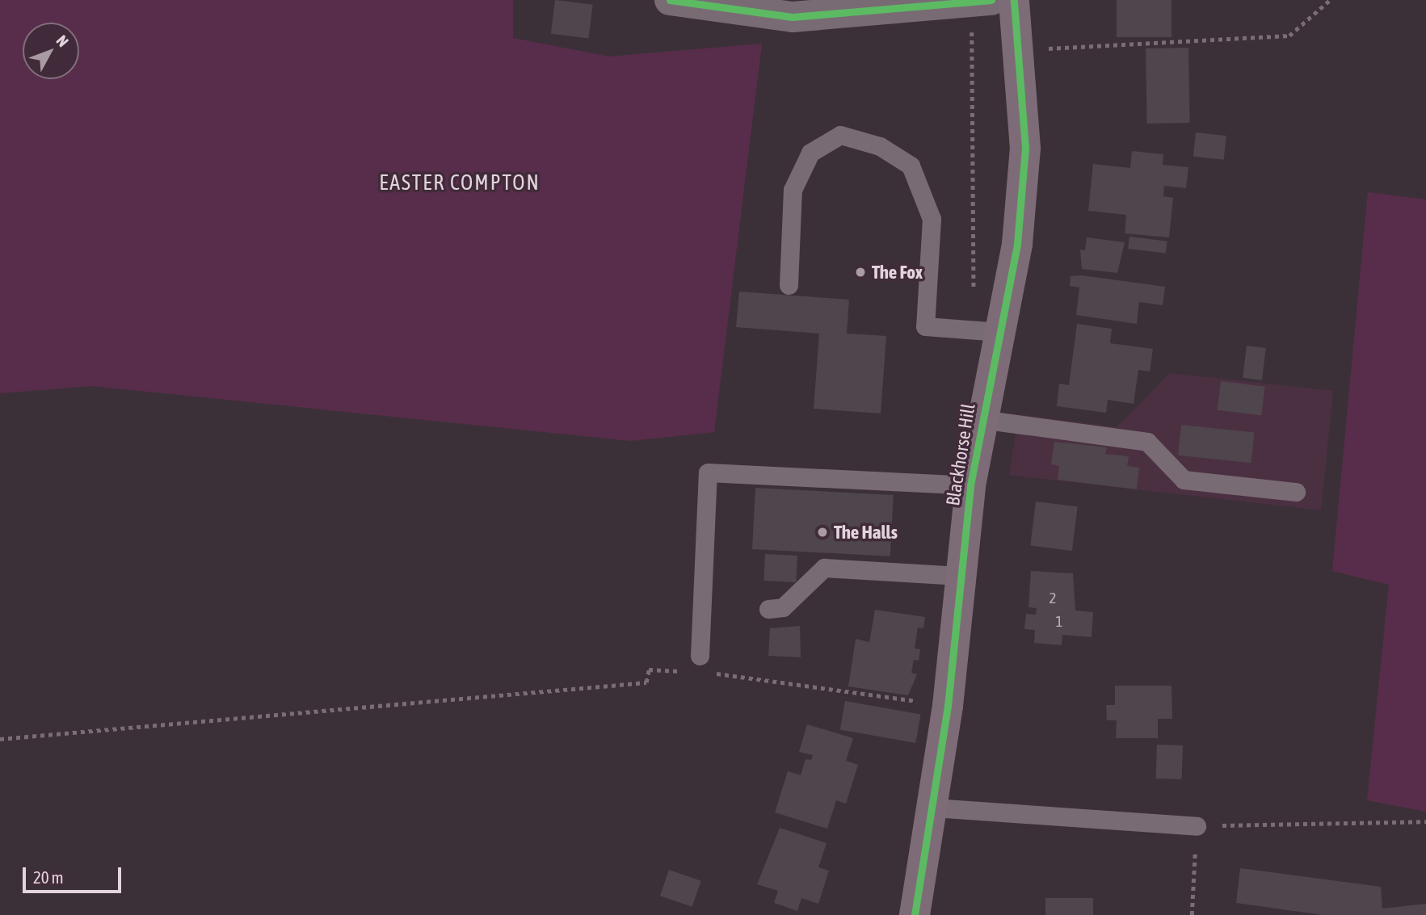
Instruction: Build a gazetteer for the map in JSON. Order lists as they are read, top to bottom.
{
  "streets": {
    "main road": ["Blackhorse Hill"]
  },
  "districts": ["EASTER COMPTON"],
  "places": ["The Fox", "The Halls"],
  "house_numbers": ["2", "1"],
  "scale_bar": "20 m",
  "north": "top right"
}
